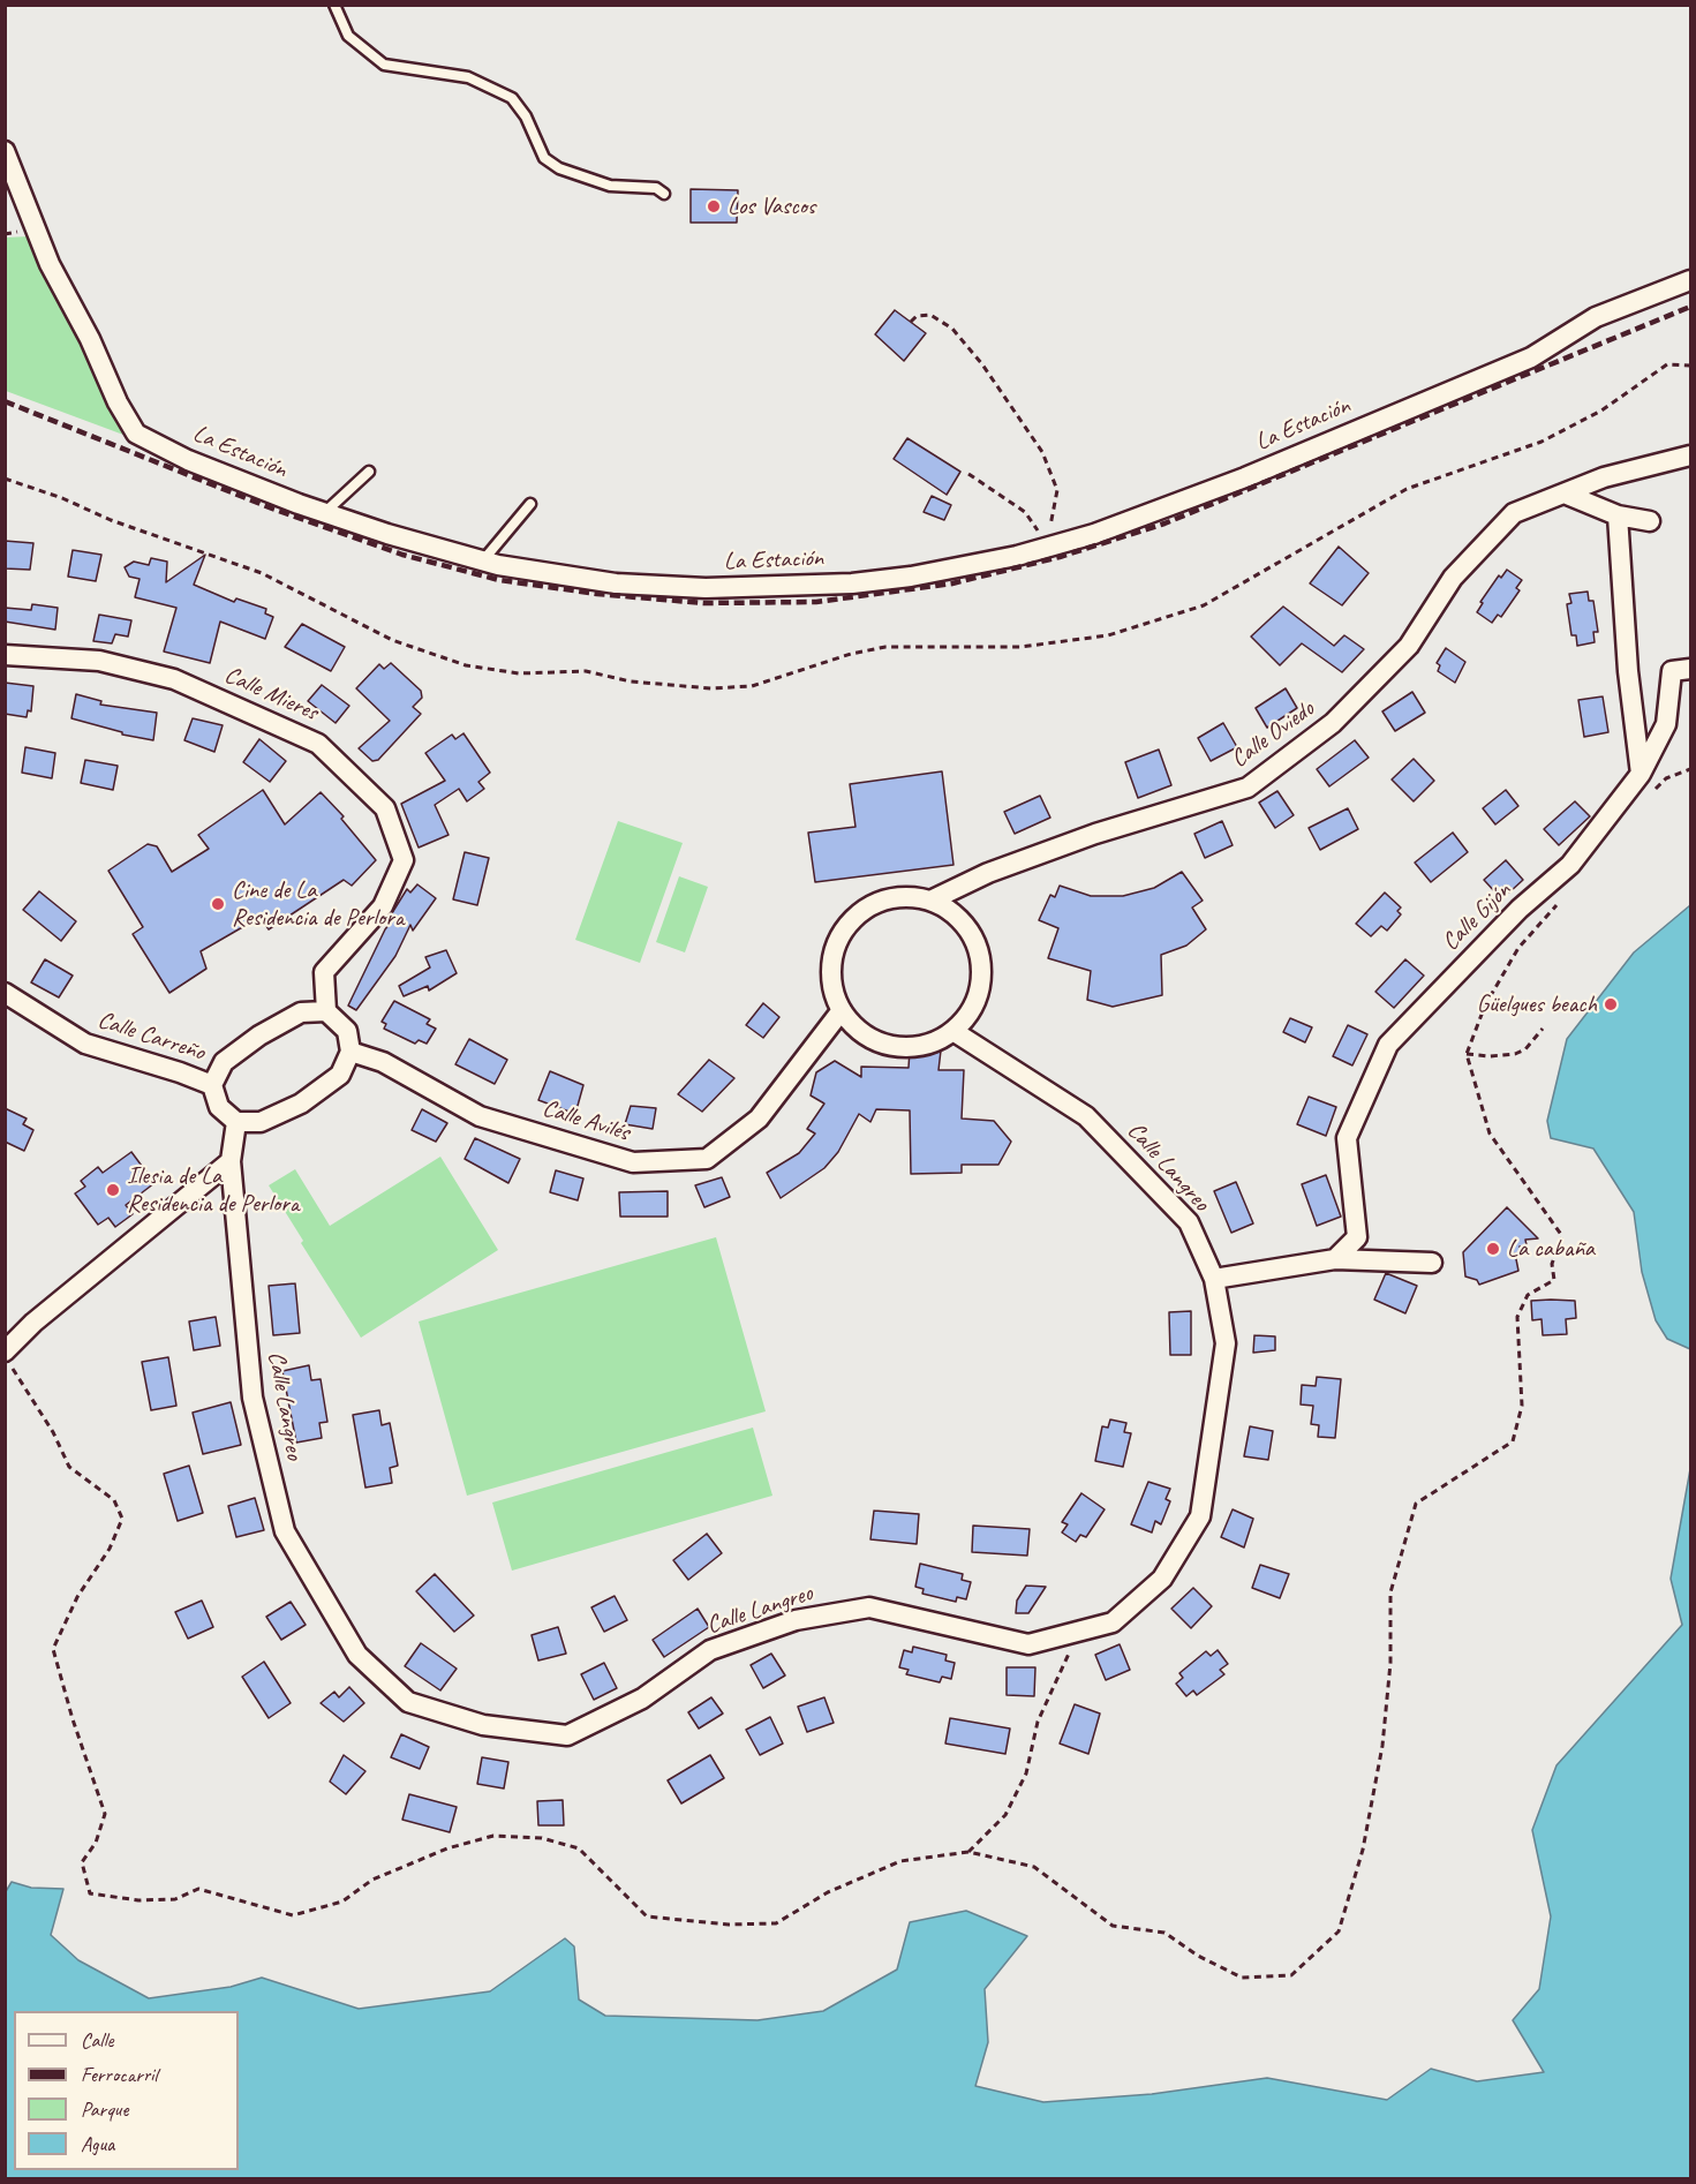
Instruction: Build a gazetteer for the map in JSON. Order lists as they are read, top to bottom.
{
  "streets": {
    "street": [
      "La Estación",
      "Calle Mieres",
      "Calle Oviedo",
      "Calle Gijón",
      "Calle Carreño",
      "Calle Avilés",
      "Calle Langreo"
    ]
  },
  "crossings": [
    ["Calle Oviedo", "Calle Avilés"],
    ["Calle Oviedo", "Calle Langreo"],
    ["Calle Avilés", "Calle Langreo"]
  ],
  "places": [
    "Los Vascos",
    "Cine de La Residencia de Perlora",
    "Güelgues beach",
    "Ilesia de La Residencia de Perlora",
    "La cabaña"
  ],
  "legend": [
    "Calle",
    "Ferrocarril",
    "Parque",
    "Agua"
  ]
}
